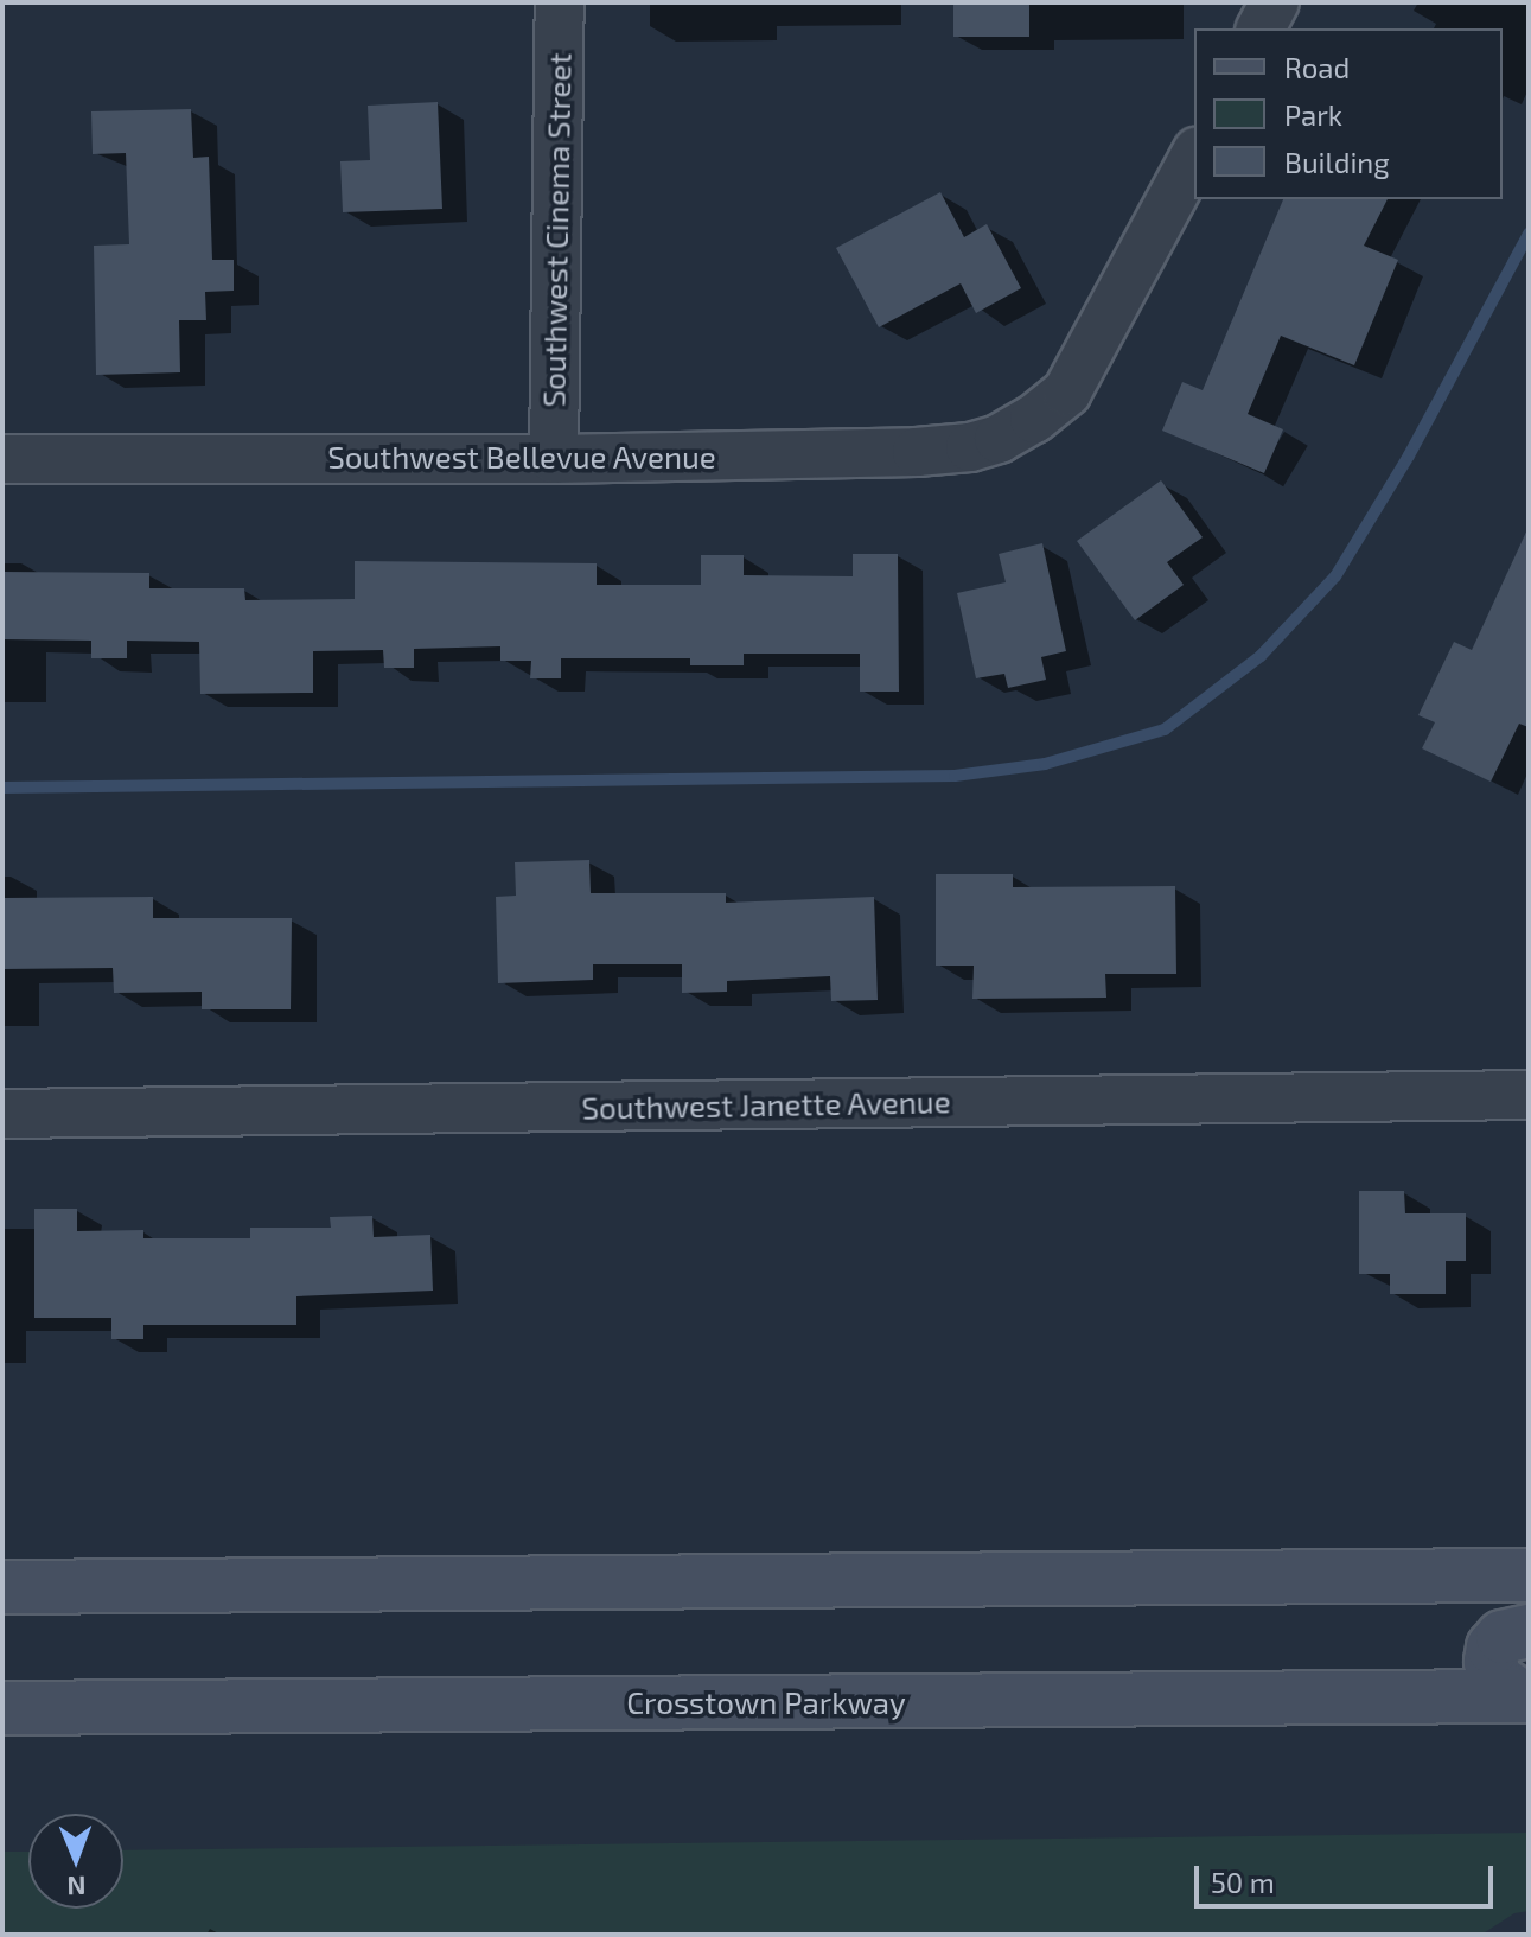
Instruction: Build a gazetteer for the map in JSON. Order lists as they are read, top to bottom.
{
  "streets": {
    "main road": ["Crosstown Parkway"],
    "street": ["Southwest Cinema Street", "Southwest Bellevue Avenue", "Southwest Janette Avenue"]
  },
  "crossings": [
    ["Southwest Cinema Street", "Southwest Bellevue Avenue"]
  ],
  "legend": ["Road", "Park", "Building"],
  "scale_bar": "50 m",
  "north": "bottom"
}
